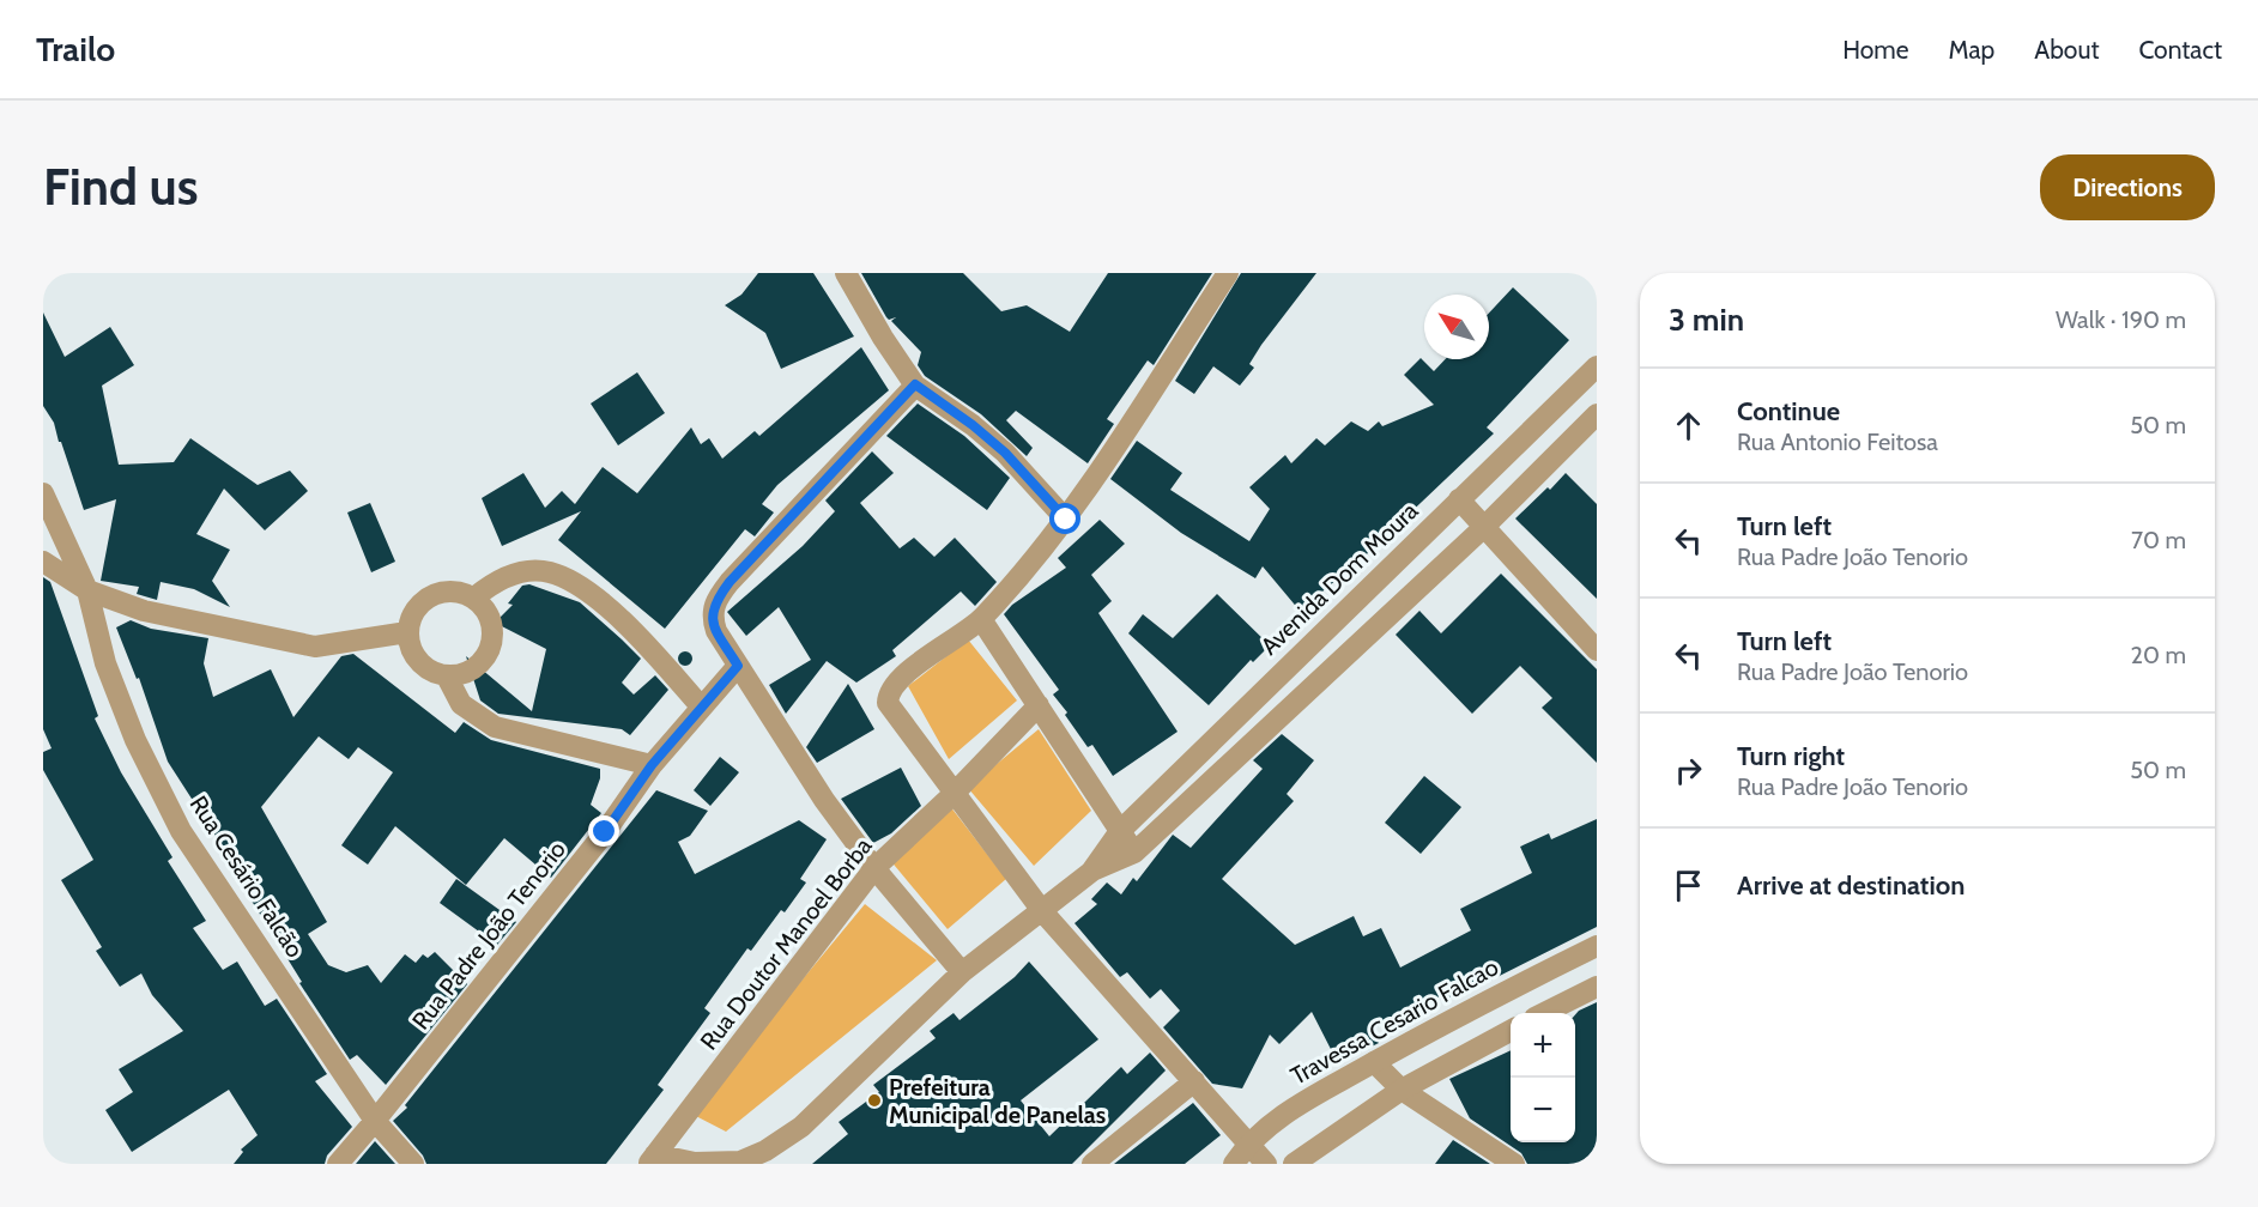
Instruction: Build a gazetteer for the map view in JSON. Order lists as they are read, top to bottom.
{
  "streets": {
    "street": [
      "Avenida Dom Moura",
      "Rua Cesário Falcão",
      "Rua Padre João Tenorio",
      "Rua Doutor Manoel Borba",
      "Travessa Cesario Falcao"
    ]
  },
  "crossings": [
    ["Rua Cesário Falcão", "Rua Padre João Tenorio"]
  ],
  "places": ["Prefeitura Municipal de Panelas"],
  "north": "top left",
  "page": {
    "header": "Trailo",
    "nav": [
      "Home",
      "Map",
      "About",
      "Contact"
    ],
    "buttons": "Directions",
    "title": "Find us",
    "heading": ["3 min", "Walk · 190 m"],
    "list": [
      ["Continue", "Rua Antonio Feitosa", "50 m"],
      ["Turn left", "Rua Padre João Tenorio", "70 m"],
      ["Turn left", "Rua Padre João Tenorio", "20 m"],
      ["Turn right", "Rua Padre João Tenorio", "50 m"],
      "Arrive at destination"
    ],
    "map_buttons": ["+", "−"]
  }
}
